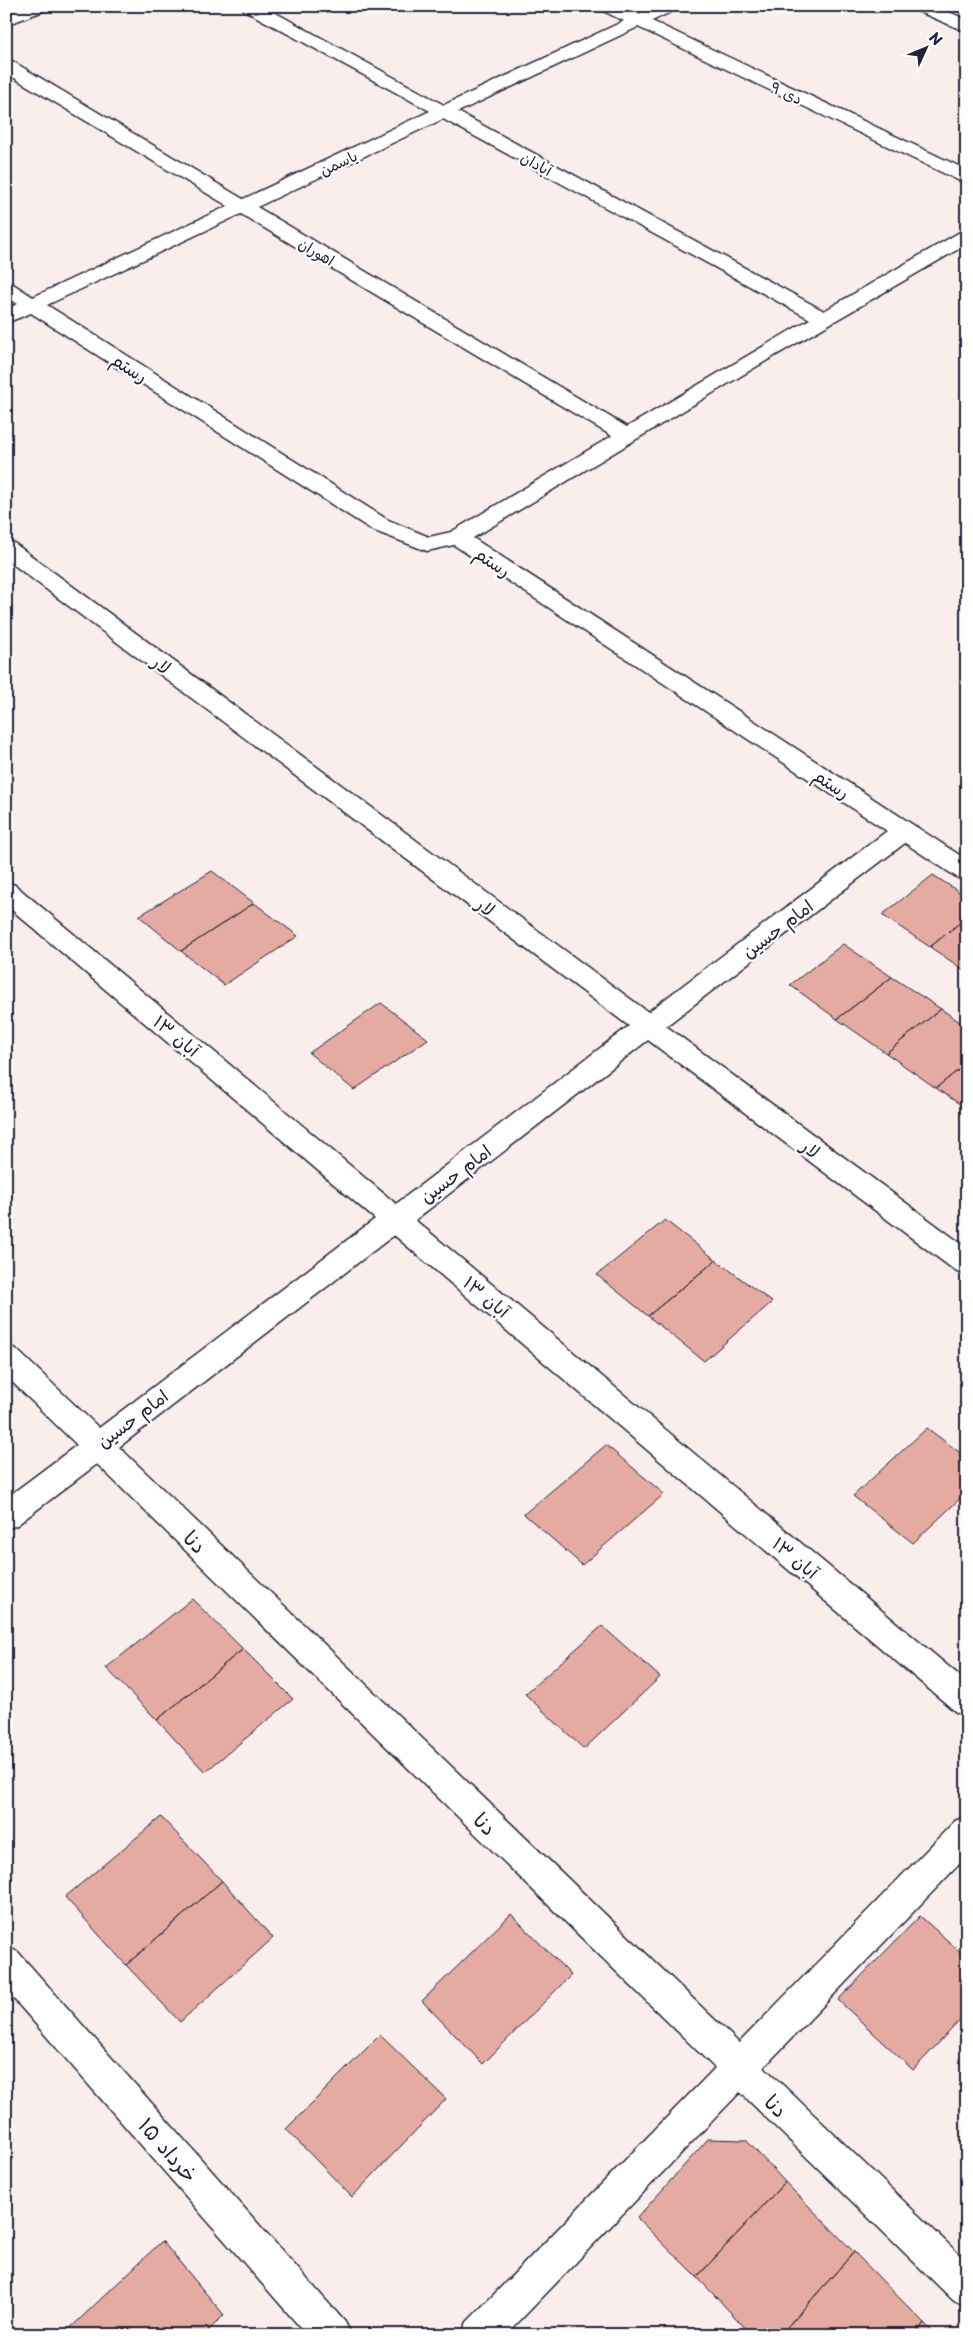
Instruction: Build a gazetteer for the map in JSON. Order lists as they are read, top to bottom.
{
  "streets": {
    "street": [
      "۹ دی",
      "یاسمن",
      "آبادان",
      "اهوران",
      "رستم",
      "لار",
      "امام حسین",
      "۱۳ آبان",
      "دنا",
      "۱۵ خرداد"
    ]
  },
  "crossings": [
    ["۹ دی", "یاسمن"],
    ["یاسمن", "آبادان"],
    ["یاسمن", "اهوران"],
    ["یاسمن", "رستم"],
    ["رستم", "امام حسین"],
    ["لار", "امام حسین"],
    ["امام حسین", "۱۳ آبان"],
    ["امام حسین", "دنا"]
  ],
  "north": "top right"
}
